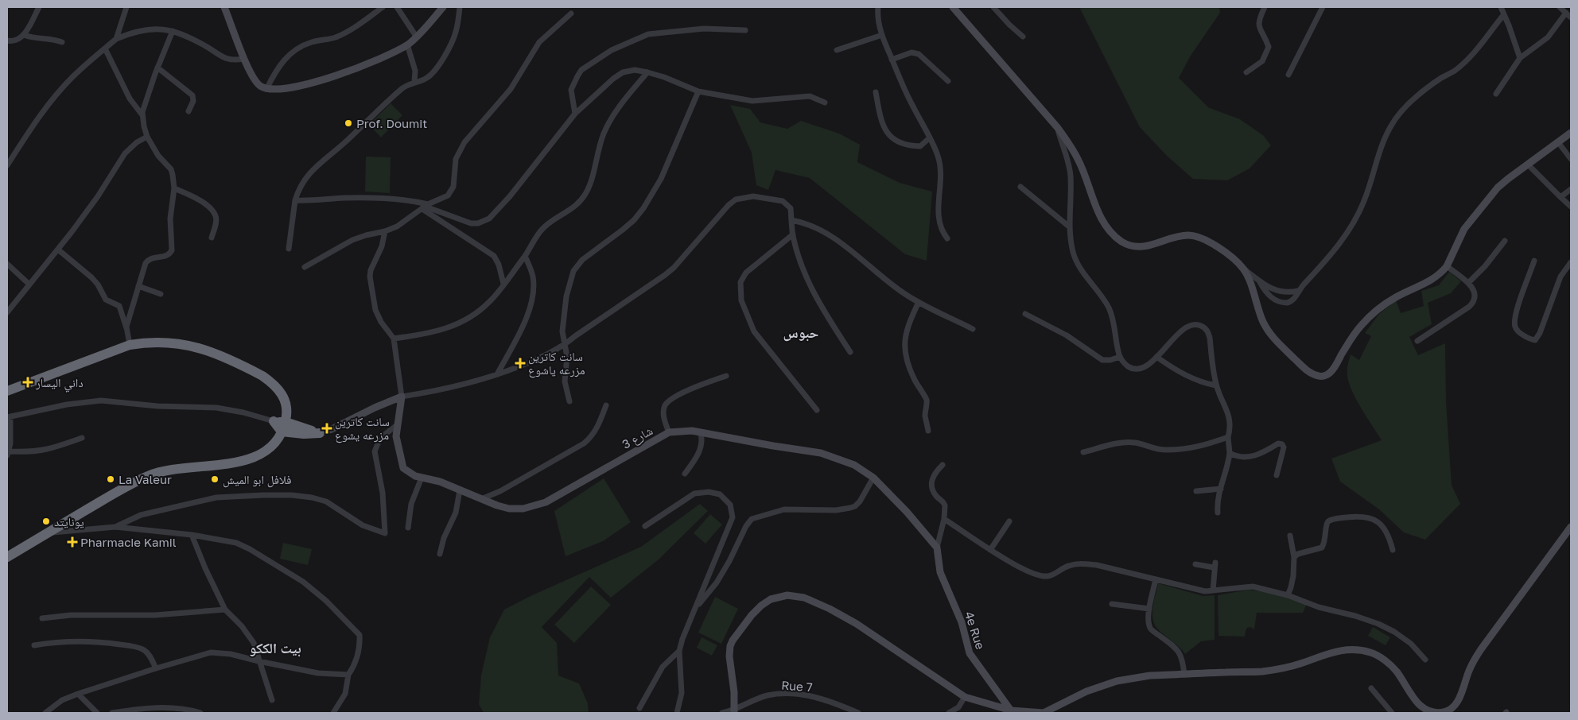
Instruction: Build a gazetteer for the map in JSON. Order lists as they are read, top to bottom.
{
  "streets": {
    "street": ["شارع 3", "4e Rue", "Rue 7"]
  },
  "crossings": [
    ["شارع 3", "4e Rue"]
  ],
  "districts": ["حبوس", "بيت الككو"],
  "places": {
    "other": [
      "Prof. Doumit",
      "La Valeur",
      "فلافل ابو الميش",
      "يونايتد"
    ],
    "health": [
      "سانت كاترين مزرعه ياشوع",
      "داني اليسار",
      "سانت كاترين مزرعه يشوع",
      "Pharmacie Kamil"
    ]
  }
}
